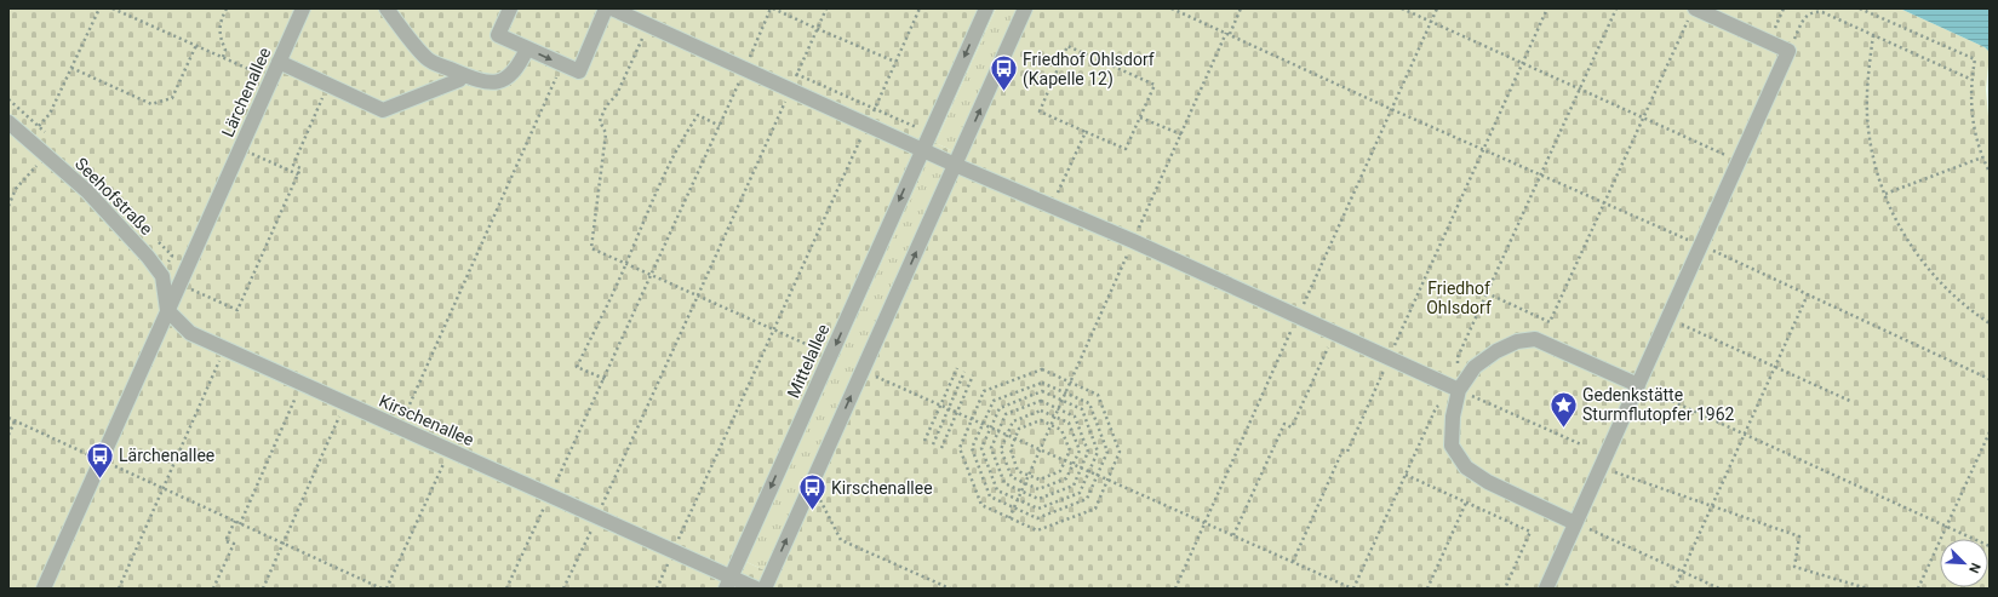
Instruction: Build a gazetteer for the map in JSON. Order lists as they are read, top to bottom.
{
  "streets": {
    "street": [
      "Lärchenallee",
      "Seehofstraße",
      "Mittelallee",
      "Kirschenallee"
    ]
  },
  "crossings": [
    ["Lärchenallee", "Seehofstraße"],
    ["Lärchenallee", "Kirschenallee"],
    ["Seehofstraße", "Kirschenallee"],
    ["Mittelallee", "Kirschenallee"]
  ],
  "parks": ["Friedhof Ohlsdorf"],
  "places": {
    "bus stop": ["Friedhof Ohlsdorf (Kapelle 12)", "Lärchenallee", "Kirschenallee"],
    "place": ["Gedenkstätte Sturmflutopfer 1962"]
  },
  "north": "bottom right"
}
